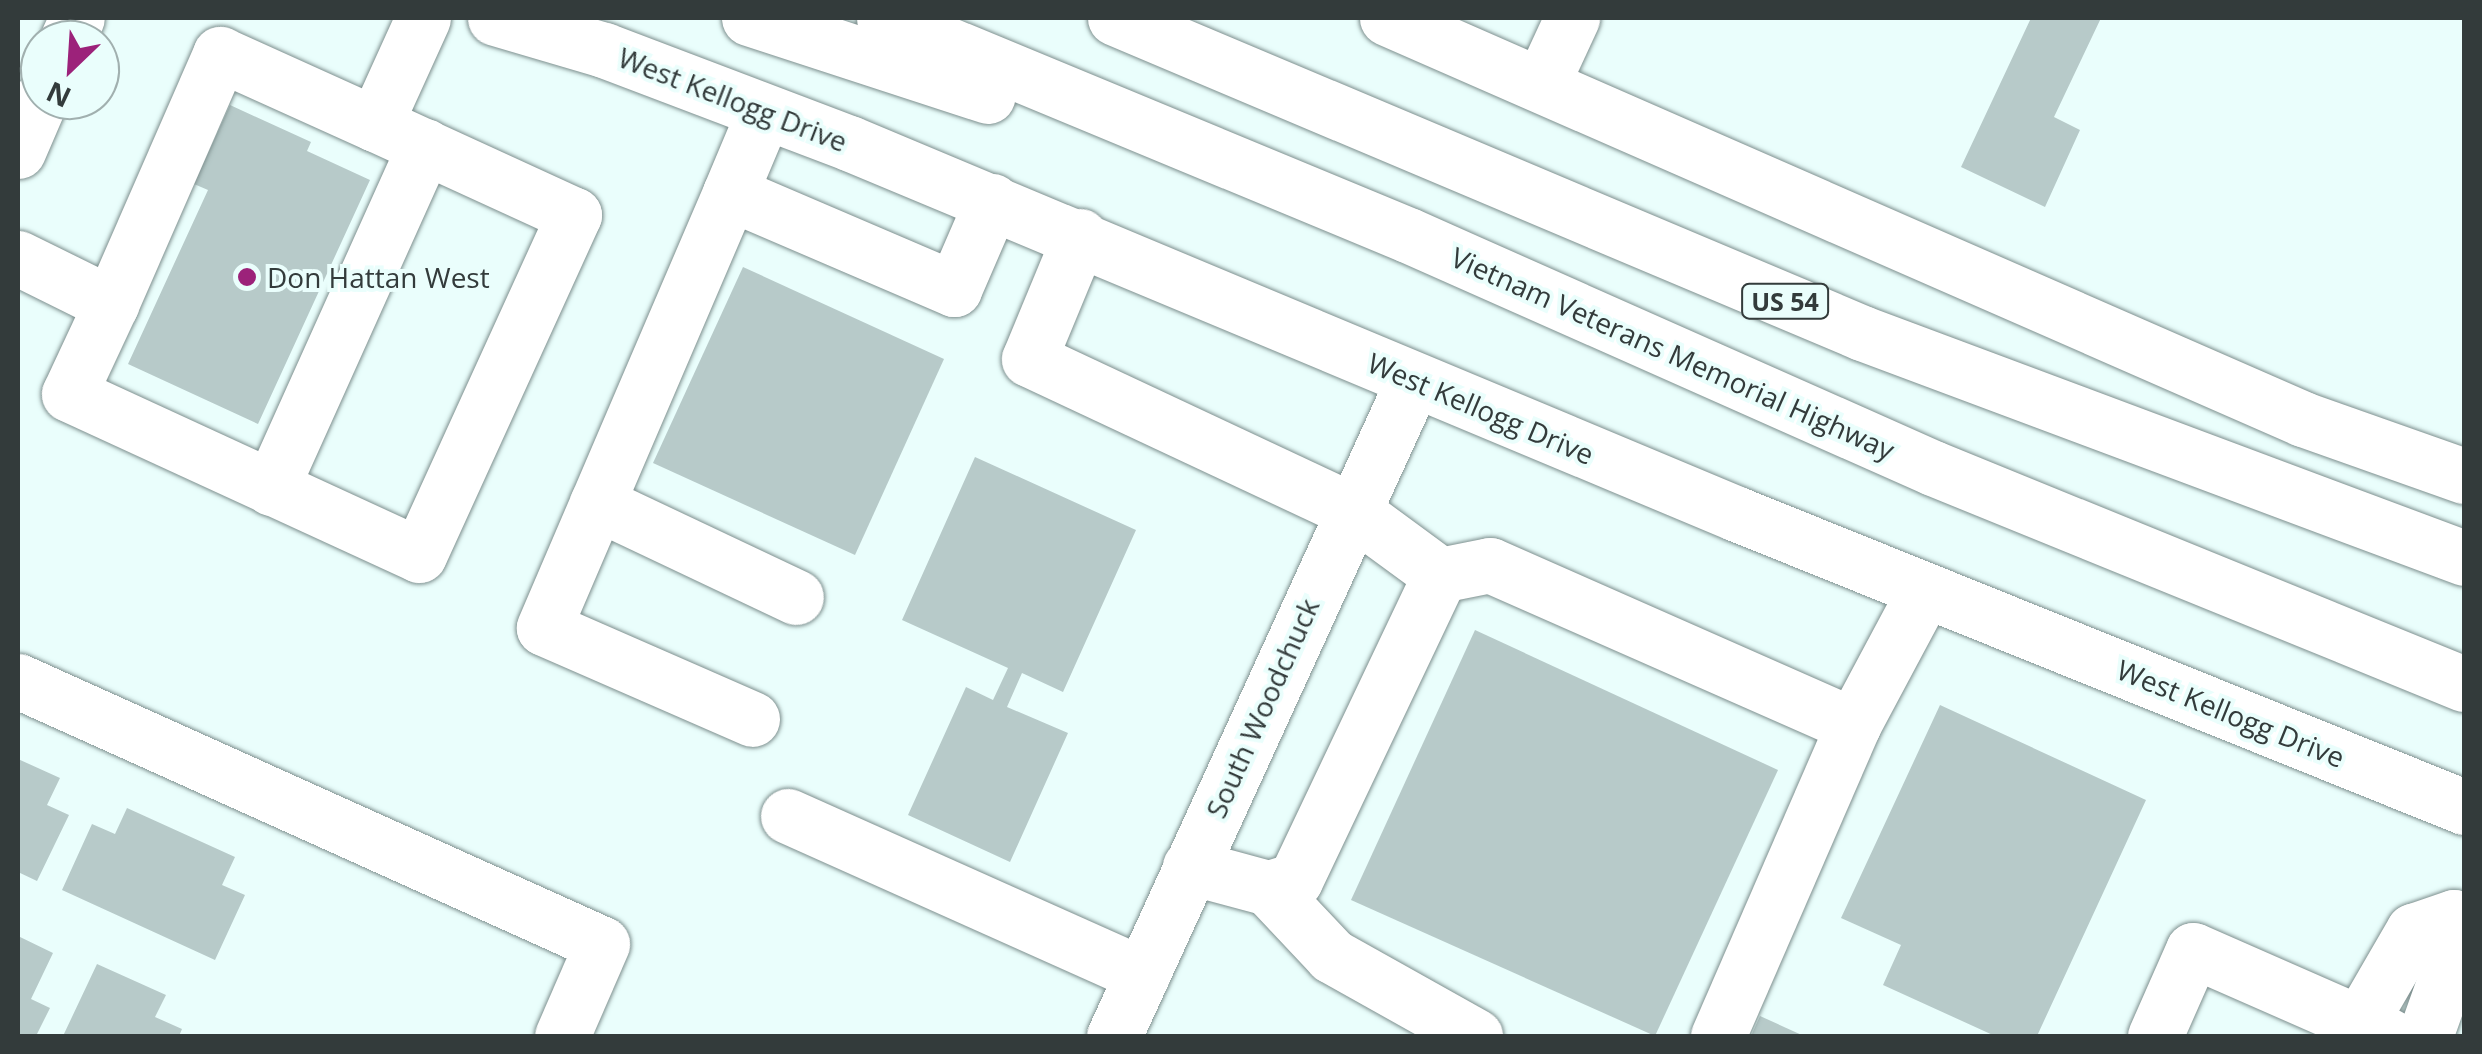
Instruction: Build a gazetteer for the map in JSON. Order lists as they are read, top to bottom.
{
  "streets": {
    "main road": [
      "West Kellogg Drive",
      "US 54",
      "Vietnam Veterans Memorial Highway",
      "South Woodchuck"
    ]
  },
  "crossings": [
    ["West Kellogg Drive", "South Woodchuck"]
  ],
  "places": ["Don Hattan West"],
  "north": "bottom left"
}
